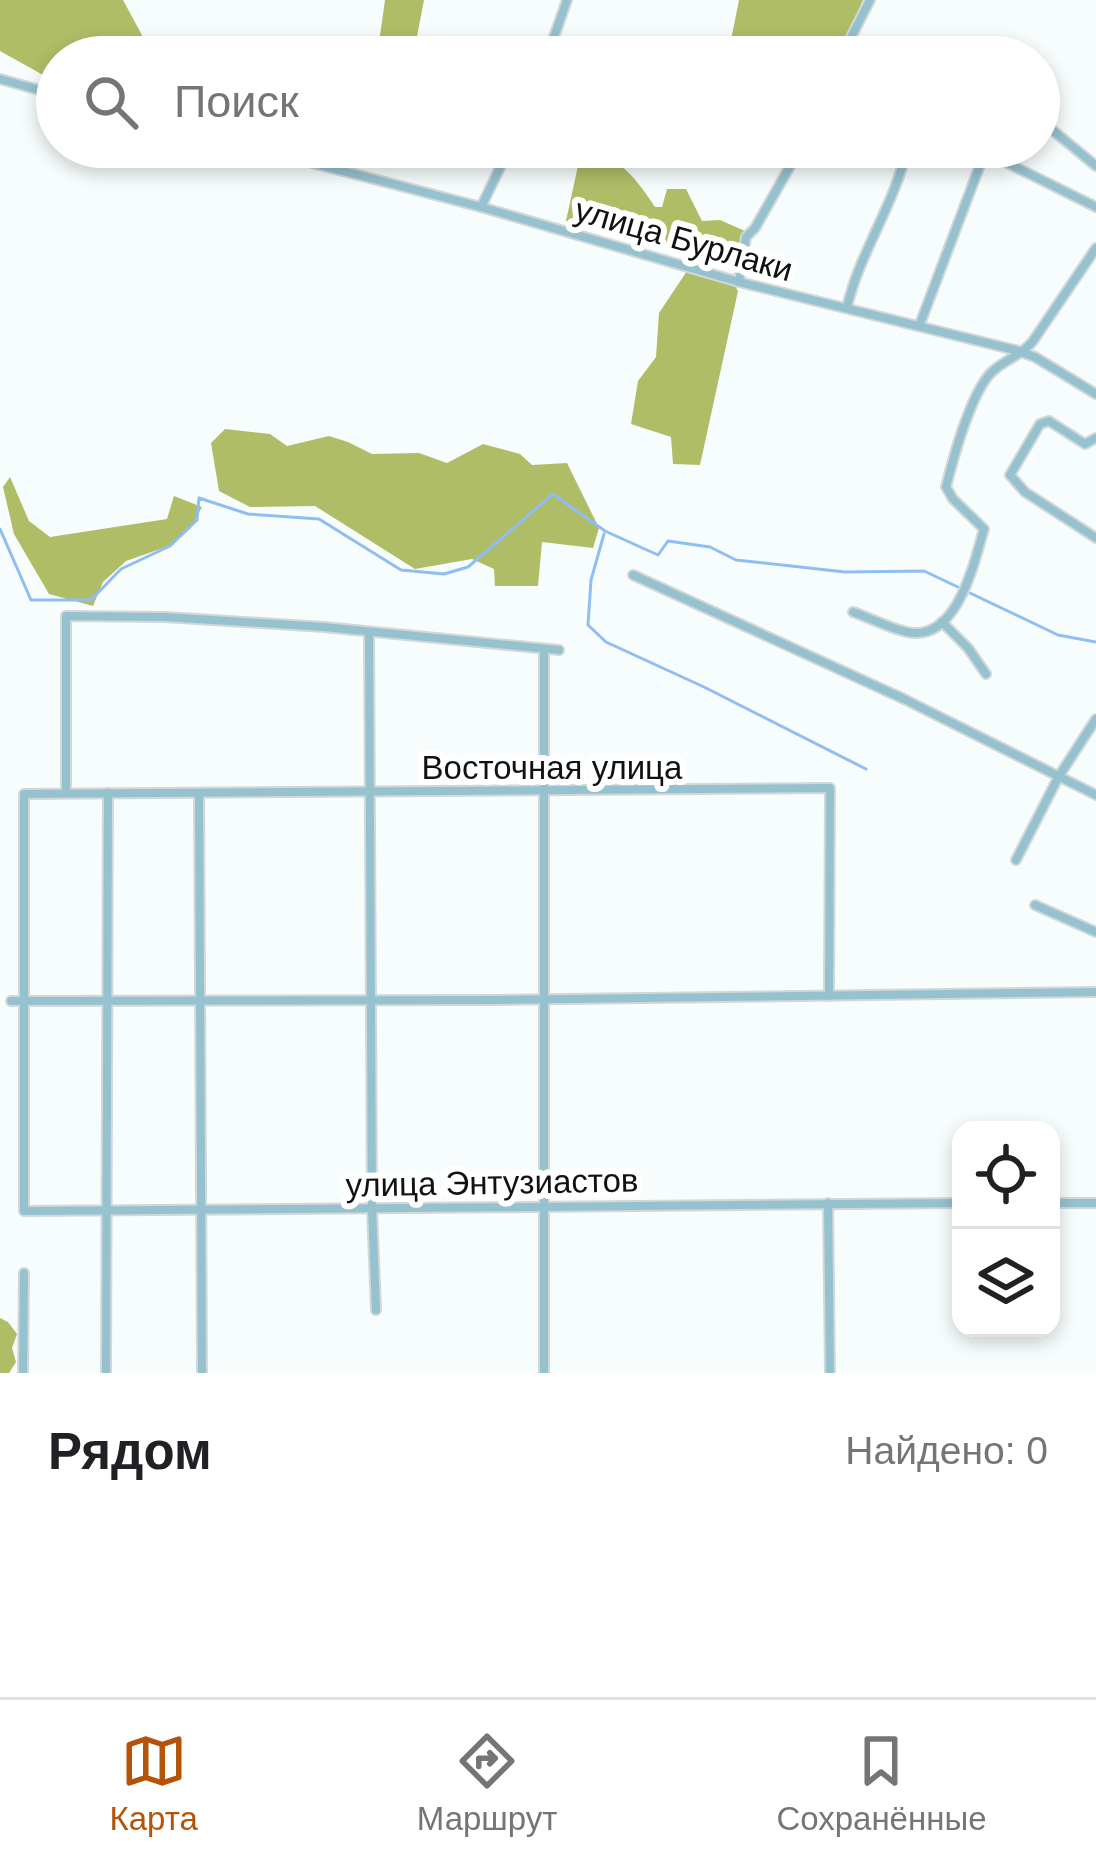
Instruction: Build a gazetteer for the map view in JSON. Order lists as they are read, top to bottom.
{
  "streets": {
    "street": ["улица Бурлаки", "Восточная улица", "улица Энтузиастов"]
  },
  "page": {
    "search": "Поиск",
    "heading": ["Рядом", "Найдено: 0"],
    "nav": ["Карта", "Маршрут", "Сохранённые"]
  }
}
